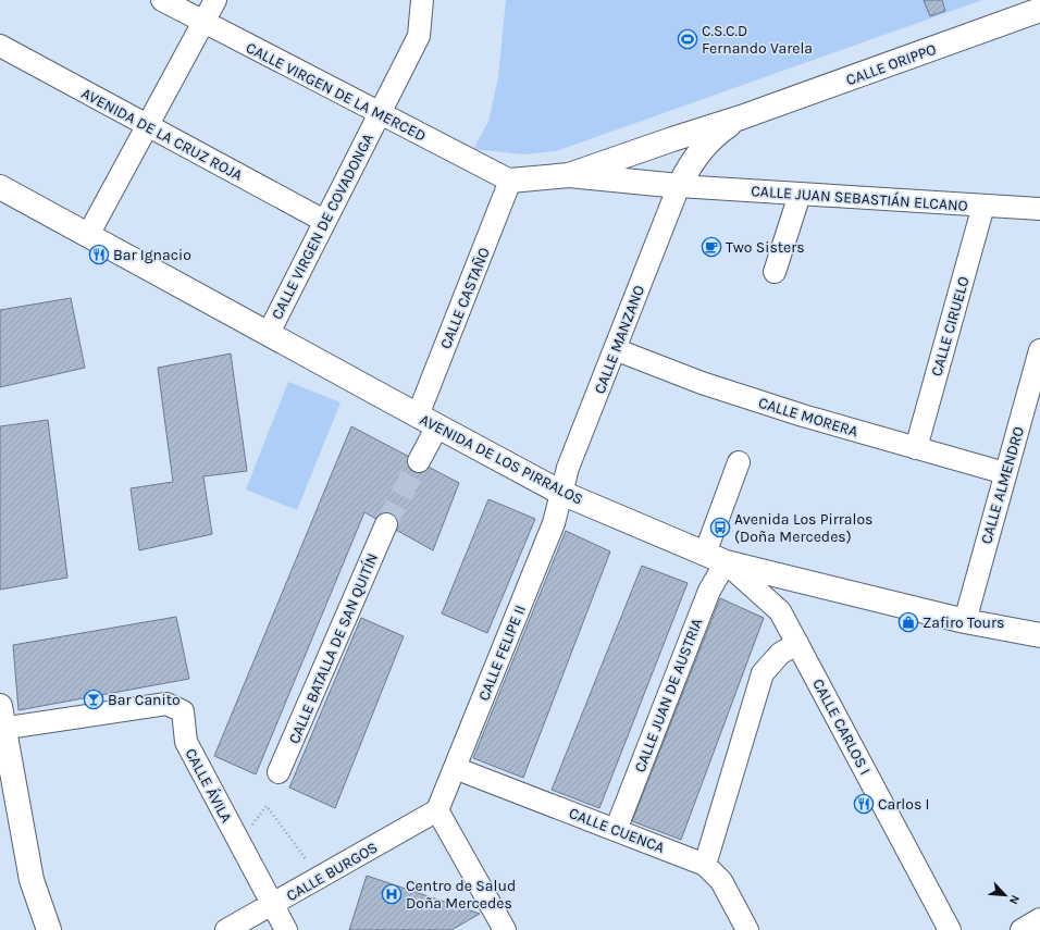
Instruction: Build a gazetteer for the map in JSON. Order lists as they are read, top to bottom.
{
  "streets": {
    "street": [
      "CALLE ORIPPO",
      "CALLE VIRGEN DE LA MERCED",
      "AVENIDA DE LA CRUZ ROJA",
      "CALLE JUAN SEBASTIÁN ELCANO",
      "CALLE VIRGEN DE COVADONGA",
      "CALLE CASTAÑO",
      "CALLE CIRUELO",
      "CALLE MANZANO",
      "CALLE MORERA",
      "AVENIDA DE LOS PIRRALOS",
      "CALLE ALMENDRO",
      "CALLE BATALLA DE SAN QUITÍN",
      "CALLE FELIPE II",
      "CALLE JUAN DE AUSTRIA",
      "CALLE CARLOS I",
      "CALLE ÁVILA",
      "CALLE CUENCA",
      "CALLE BURGOS"
    ]
  },
  "crossings": [
    ["CALLE VIRGEN DE LA MERCED", "CALLE VIRGEN DE COVADONGA"],
    ["CALLE VIRGEN DE LA MERCED", "CALLE CASTAÑO"],
    ["AVENIDA DE LA CRUZ ROJA", "CALLE VIRGEN DE COVADONGA"],
    ["CALLE JUAN SEBASTIÁN ELCANO", "CALLE CIRUELO"],
    ["CALLE JUAN SEBASTIÁN ELCANO", "CALLE MANZANO"],
    ["CALLE VIRGEN DE COVADONGA", "AVENIDA DE LOS PIRRALOS"],
    ["CALLE CASTAÑO", "AVENIDA DE LOS PIRRALOS"],
    ["CALLE CIRUELO", "CALLE MORERA"],
    ["CALLE MANZANO", "CALLE MORERA"],
    ["CALLE MANZANO", "AVENIDA DE LOS PIRRALOS"],
    ["CALLE MANZANO", "CALLE FELIPE II"],
    ["CALLE MORERA", "CALLE ALMENDRO"],
    ["AVENIDA DE LOS PIRRALOS", "CALLE ALMENDRO"],
    ["AVENIDA DE LOS PIRRALOS", "CALLE FELIPE II"],
    ["AVENIDA DE LOS PIRRALOS", "CALLE JUAN DE AUSTRIA"],
    ["AVENIDA DE LOS PIRRALOS", "CALLE CARLOS I"],
    ["CALLE FELIPE II", "CALLE CUENCA"],
    ["CALLE FELIPE II", "CALLE BURGOS"],
    ["CALLE JUAN DE AUSTRIA", "CALLE CARLOS I"],
    ["CALLE JUAN DE AUSTRIA", "CALLE CUENCA"],
    ["CALLE ÁVILA", "CALLE BURGOS"]
  ],
  "places": {
    "sports": ["C.S.C.D Fernando Varela"],
    "cafe": ["Two Sisters"],
    "restaurant": ["Bar Ignacio", "Carlos I"],
    "bus stop": ["Avenida Los Pirralos (Doña Mercedes)"],
    "shop": ["Zafiro Tours"],
    "bar": ["Bar Canito"],
    "hospital": ["Centro de Salud Doña Mercedes"]
  },
  "north": "bottom right"
}
